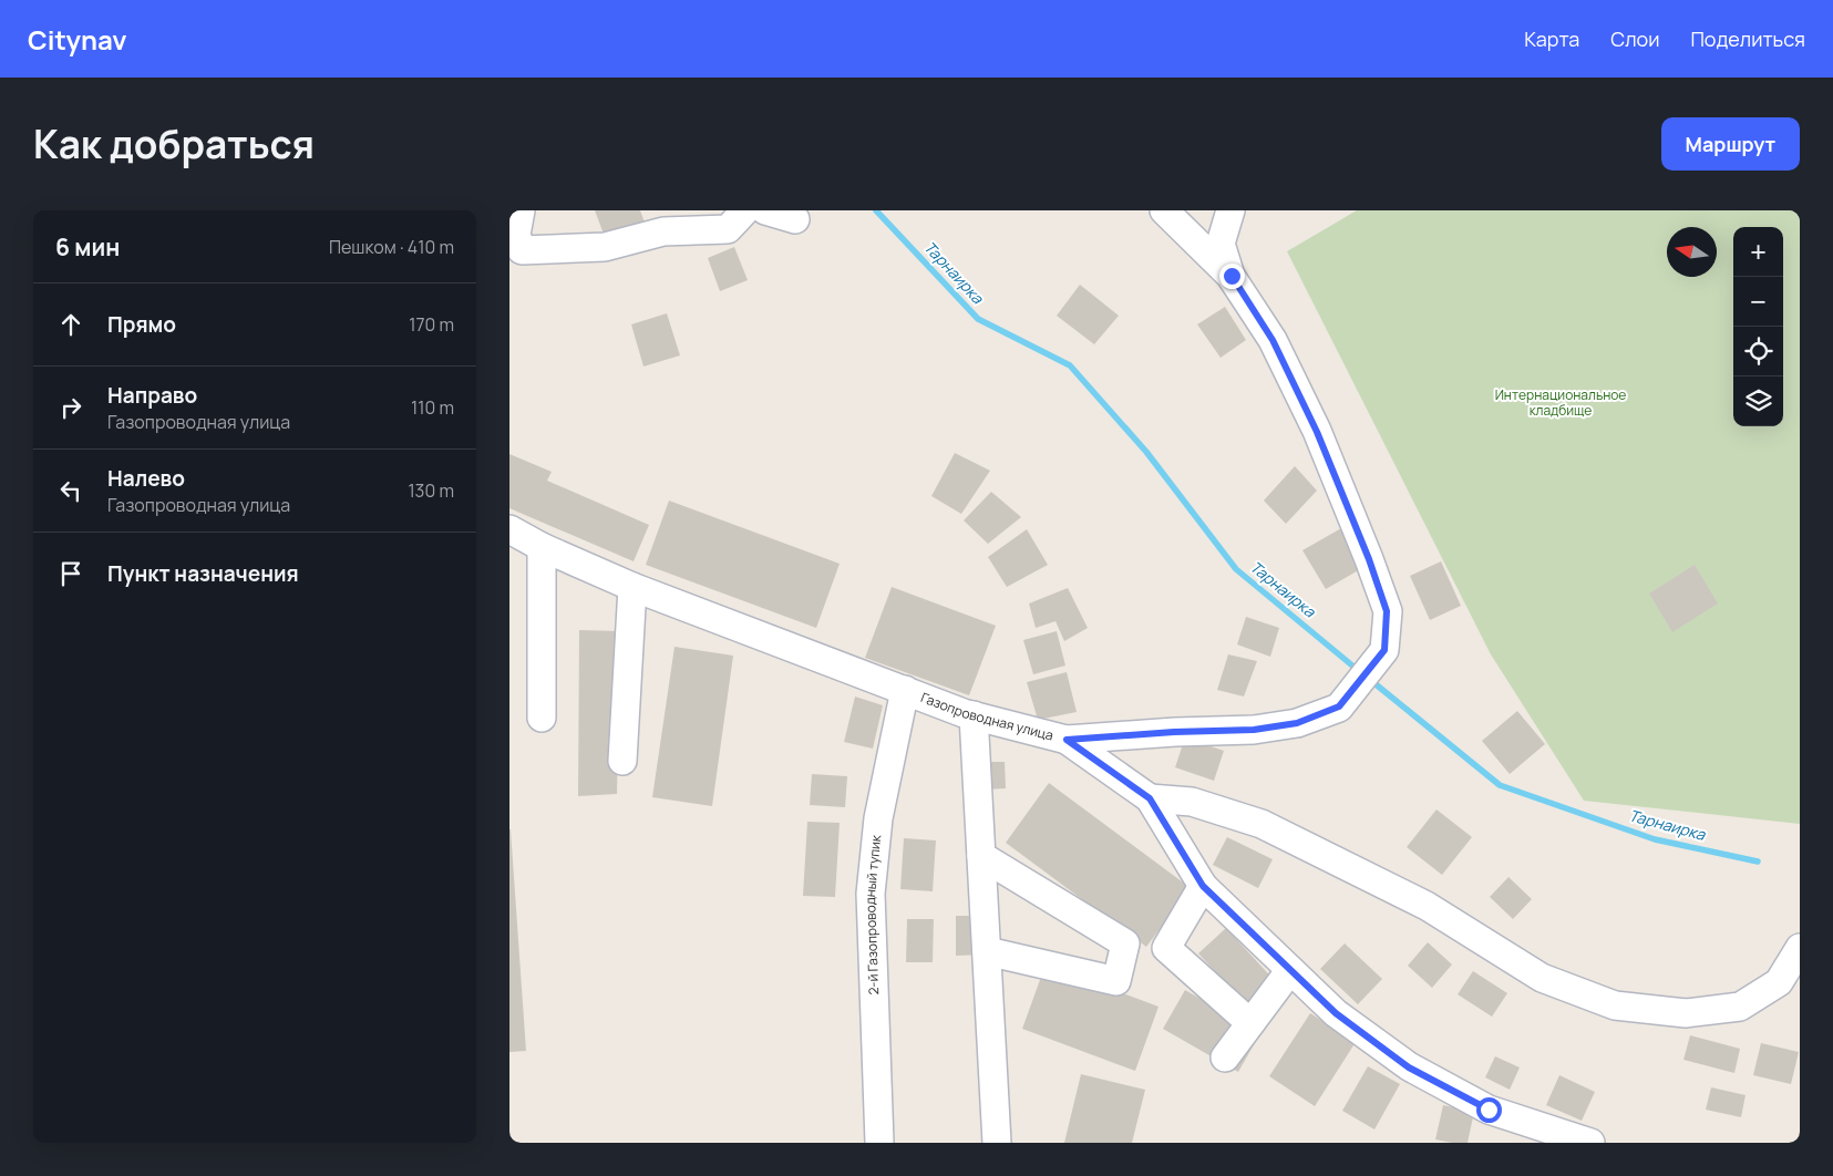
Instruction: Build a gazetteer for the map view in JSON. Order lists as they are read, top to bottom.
{
  "streets": {
    "street": ["Газопроводная улица", "2-й Газопроводный тупик"]
  },
  "crossings": [
    ["Газопроводная улица", "2-й Газопроводный тупик"]
  ],
  "water": ["Тарнаирка"],
  "parks": ["Интернациональное кладбище"],
  "north": "left",
  "page": {
    "header": "Citynav",
    "nav": ["Карта", "Слои", "Поделиться"],
    "title": "Как добраться",
    "buttons": "Маршрут",
    "heading": ["6 мин", "Пешком · 410 m"],
    "map_buttons": ["+", "−"],
    "list": [
      ["Прямо", "170 m"],
      ["Направо", "Газопроводная улица", "110 m"],
      ["Налево", "Газопроводная улица", "130 m"],
      "Пункт назначения"
    ]
  }
}
